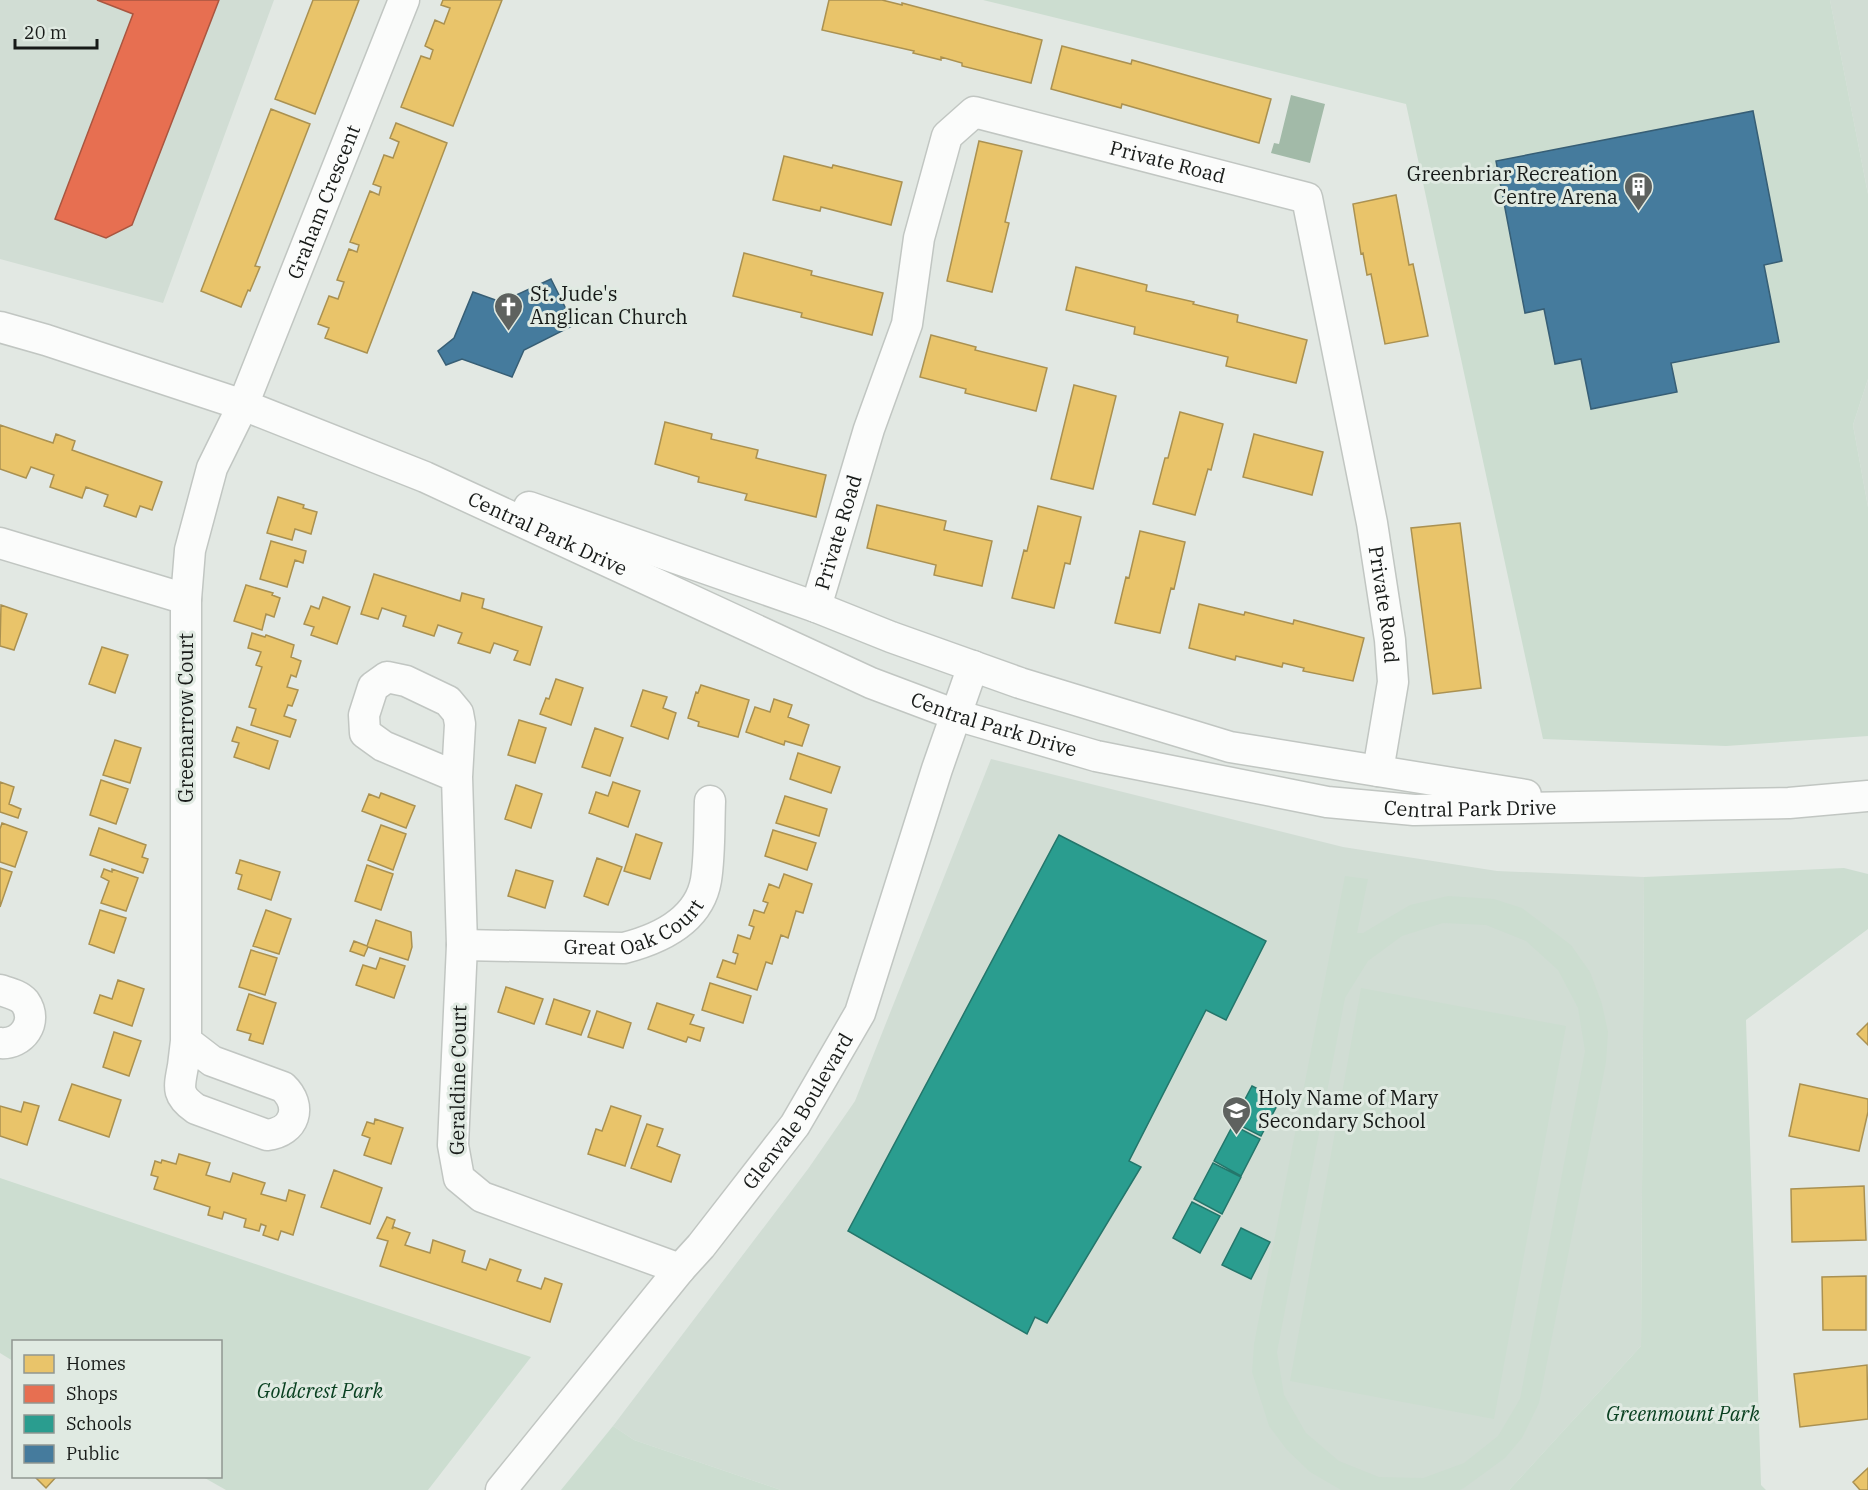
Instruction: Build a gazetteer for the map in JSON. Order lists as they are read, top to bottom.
{
  "streets": {
    "street": [
      "Private Road",
      "Graham Crescent",
      "Central Park Drive",
      "Greenarrow Court",
      "Great Oak Court",
      "Geraldine Court",
      "Glenvale Boulevard"
    ]
  },
  "crossings": [
    ["Private Road", "Central Park Drive"],
    ["Graham Crescent", "Central Park Drive"],
    ["Graham Crescent", "Greenarrow Court"],
    ["Central Park Drive", "Greenarrow Court"],
    ["Central Park Drive", "Glenvale Boulevard"],
    ["Great Oak Court", "Geraldine Court"],
    ["Geraldine Court", "Glenvale Boulevard"]
  ],
  "parks": ["Goldcrest Park", "Greenmount Park"],
  "places": {
    "building": ["Greenbriar Recreation Centre Arena"],
    "church": ["St. Jude's Anglican Church"],
    "school or university": ["Holy Name of Mary Secondary School"]
  },
  "legend": [
    "Homes",
    "Shops",
    "Schools",
    "Public"
  ],
  "scale_bar": "20 m"
}
